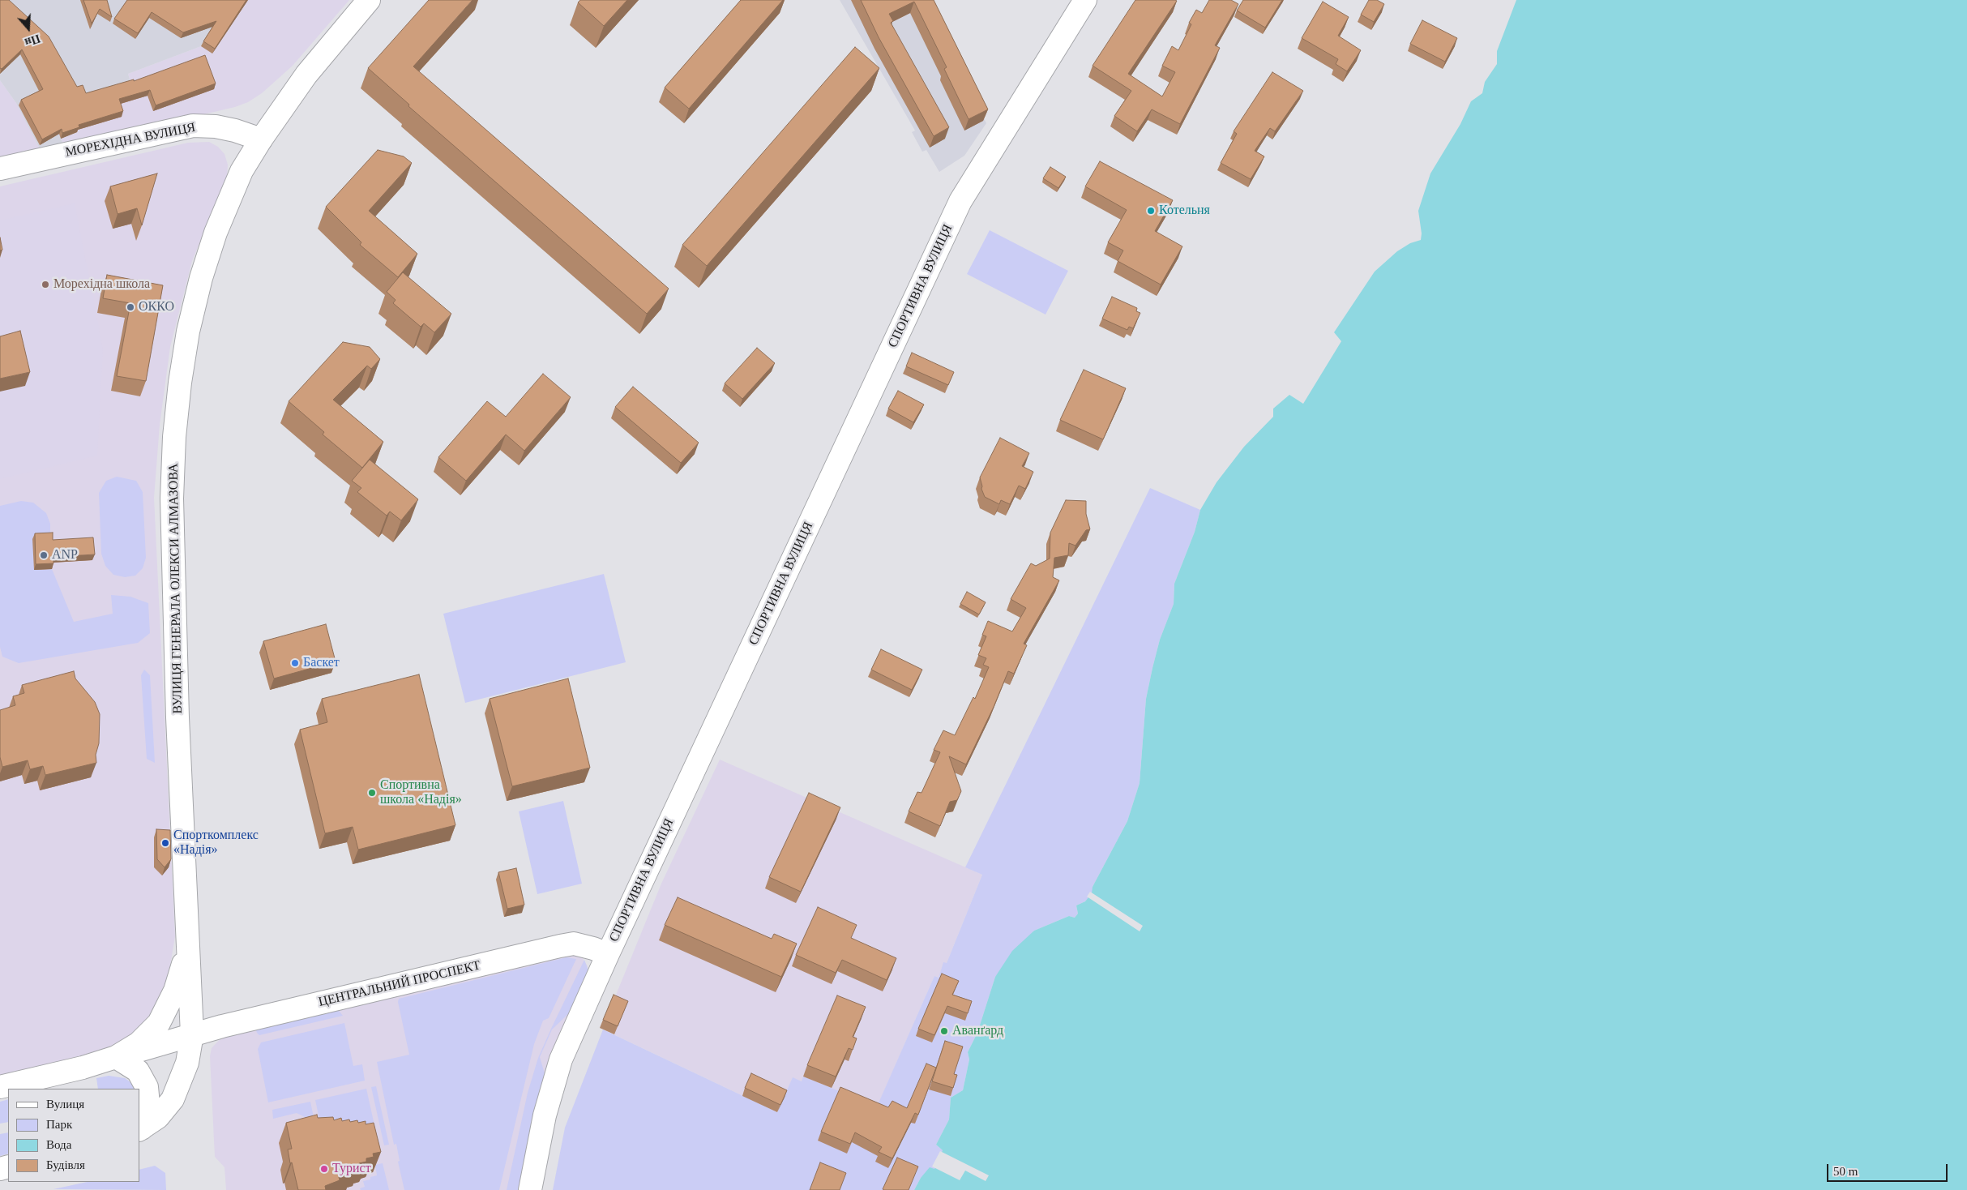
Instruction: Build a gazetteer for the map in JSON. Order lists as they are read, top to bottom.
{
  "streets": {
    "street": [
      "МОРЕХІДНА ВУЛИЦЯ",
      "СПОРТИВНА ВУЛИЦЯ",
      "ВУЛИЦЯ ГЕНЕРАЛА ОЛЕКСИ АЛМАЗОВА",
      "ЦЕНТРАЛЬНИЙ ПРОСПЕКТ"
    ]
  },
  "crossings": [
    ["МОРЕХІДНА ВУЛИЦЯ", "ВУЛИЦЯ ГЕНЕРАЛА ОЛЕКСИ АЛМАЗОВА"],
    ["СПОРТИВНА ВУЛИЦЯ", "ЦЕНТРАЛЬНИЙ ПРОСПЕКТ"],
    ["ВУЛИЦЯ ГЕНЕРАЛА ОЛЕКСИ АЛМАЗОВА", "ЦЕНТРАЛЬНИЙ ПРОСПЕКТ"]
  ],
  "places": [
    "Котельня",
    "Морехідна школа",
    "ОККО",
    "ANP",
    "Баскет",
    "Спортивна школа «Надія»",
    "Спорткомплекс «Надія»",
    "Аванґард",
    "Турист"
  ],
  "legend": [
    "Вулиця",
    "Парк",
    "Вода",
    "Будівля"
  ],
  "scale_bar": "50 m",
  "north": "bottom"
}
